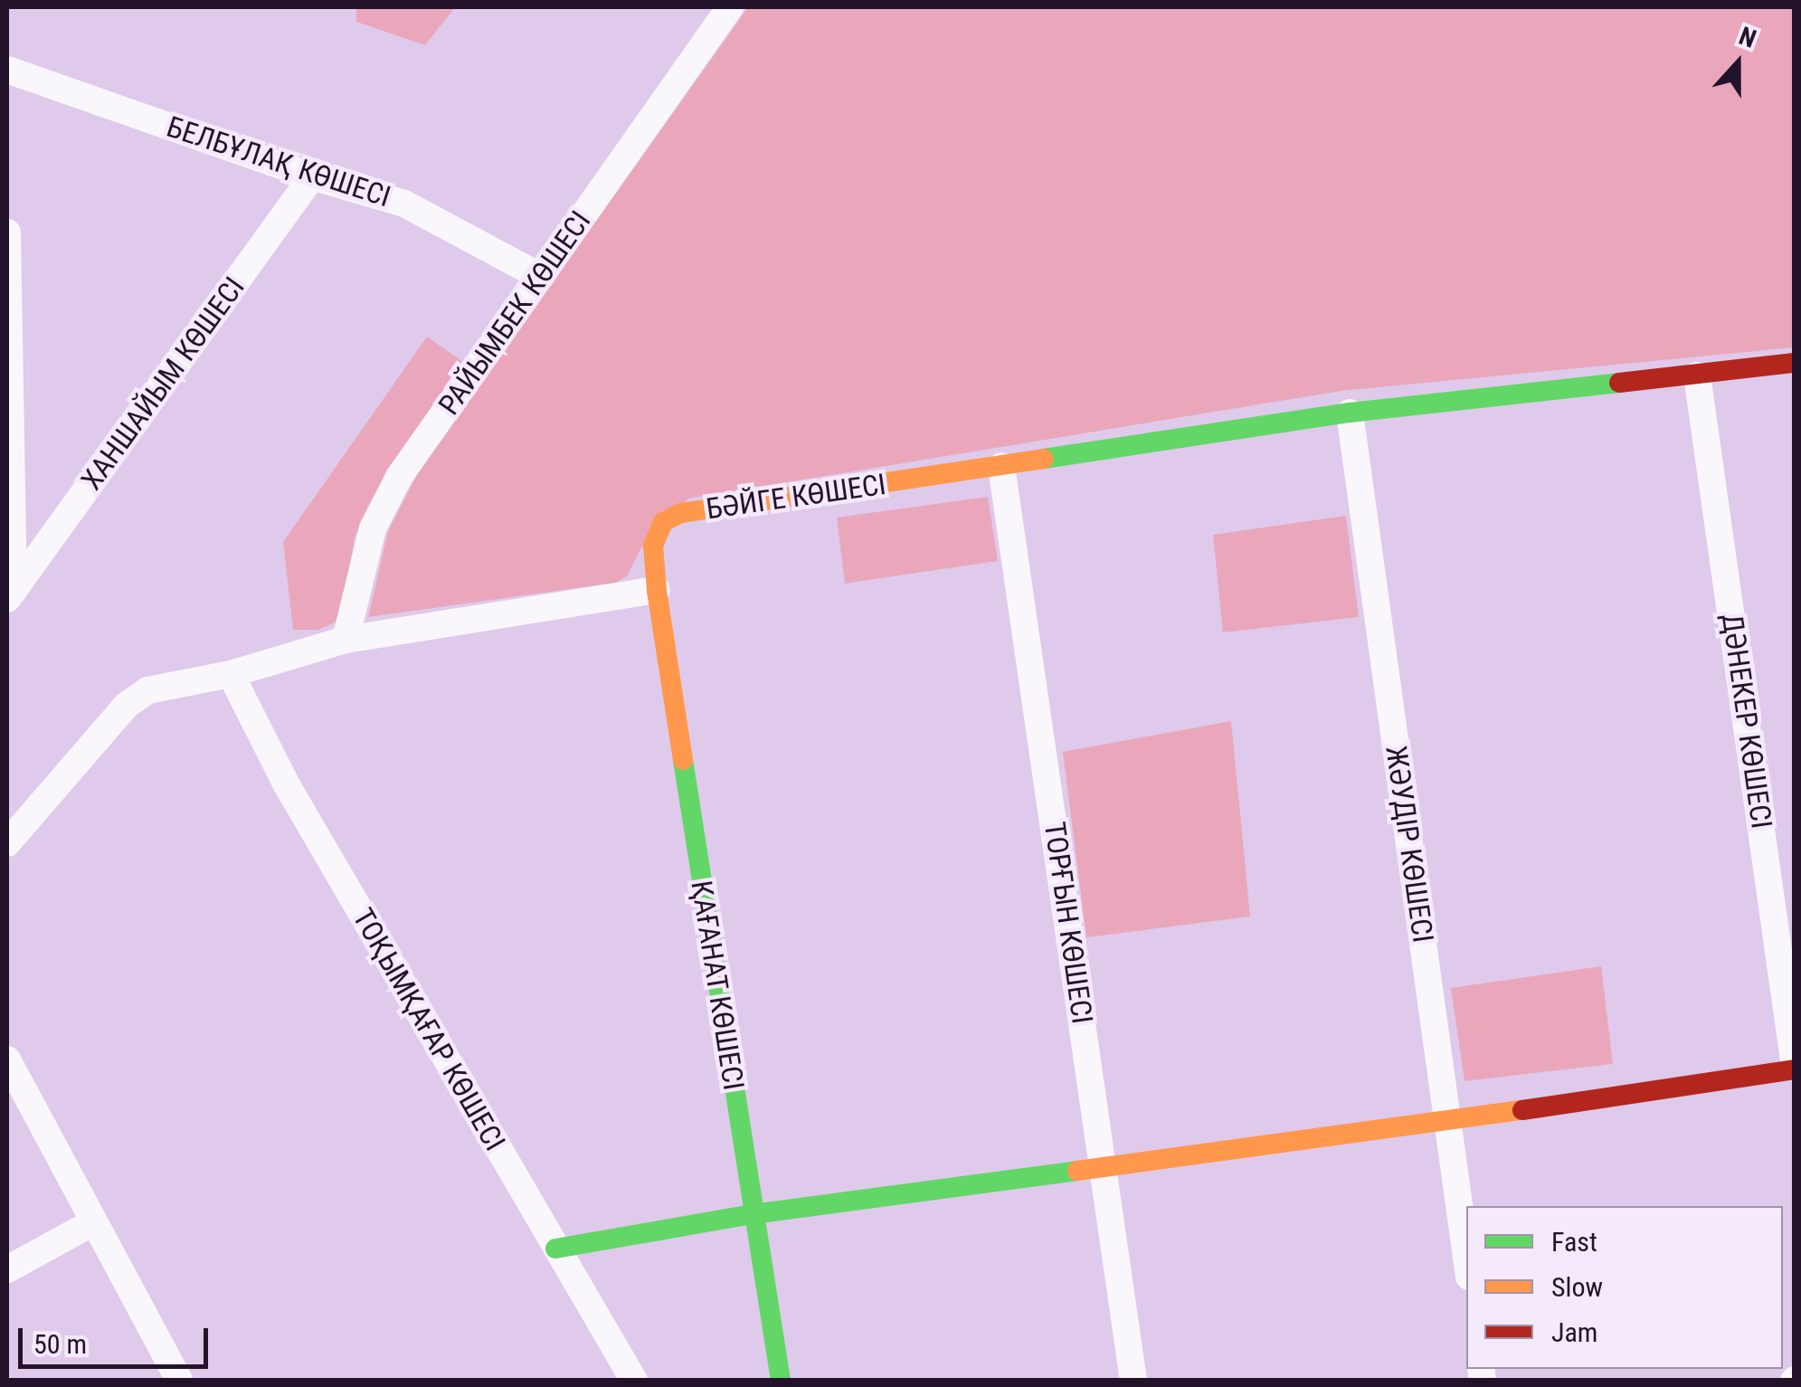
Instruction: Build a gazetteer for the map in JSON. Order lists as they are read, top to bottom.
{
  "streets": {
    "street": [
      "БЕЛБҰЛАҚ КӨШЕСІ",
      "РАЙЫМБЕК КӨШЕСІ",
      "ХАНШАЙЫМ КӨШЕСІ",
      "БӘЙГЕ КӨШЕСІ",
      "ДӘНЕКЕР КӨШЕСІ",
      "ЖӘУДІР КӨШЕСІ",
      "ТОРҒЫН КӨШЕСІ",
      "ҚАҒАНАТ КӨШЕСІ",
      "ТОҚЫМҚАҒАР КӨШЕСІ"
    ]
  },
  "crossings": [
    ["БЕЛБҰЛАҚ КӨШЕСІ", "РАЙЫМБЕК КӨШЕСІ"],
    ["БЕЛБҰЛАҚ КӨШЕСІ", "ХАНШАЙЫМ КӨШЕСІ"],
    ["БӘЙГЕ КӨШЕСІ", "ДӘНЕКЕР КӨШЕСІ"],
    ["БӘЙГЕ КӨШЕСІ", "ЖӘУДІР КӨШЕСІ"],
    ["БӘЙГЕ КӨШЕСІ", "ТОРҒЫН КӨШЕСІ"],
    ["БӘЙГЕ КӨШЕСІ", "ҚАҒАНАТ КӨШЕСІ"]
  ],
  "legend": ["Fast", "Slow", "Jam"],
  "scale_bar": "50 m",
  "north": "top"
}
